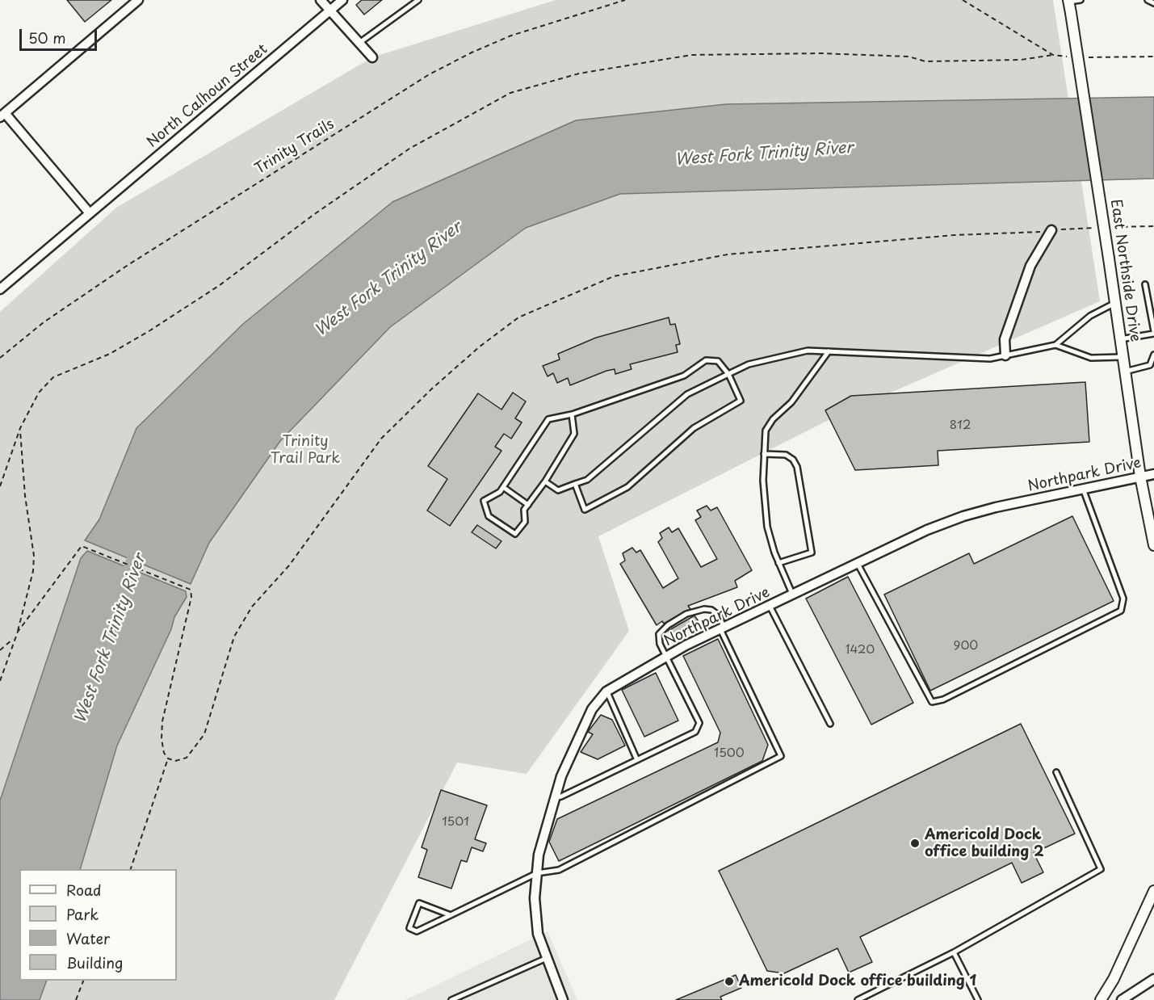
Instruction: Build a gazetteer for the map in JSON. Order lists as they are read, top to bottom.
{
  "streets": {
    "street": ["North Calhoun Street", "East Northside Drive", "Northpark Drive"],
    "path": ["Trinity Trails"]
  },
  "crossings": [
    ["East Northside Drive", "Northpark Drive"]
  ],
  "water": ["West Fork Trinity River"],
  "parks": ["Trinity Trail Park"],
  "places": ["Americold Dock office building 2", "Americold Dock office building 1"],
  "house_numbers": [
    "812",
    "900",
    "1420",
    "1500",
    "1501"
  ],
  "legend": [
    "Road",
    "Park",
    "Water",
    "Building"
  ],
  "scale_bar": "50 m"
}
